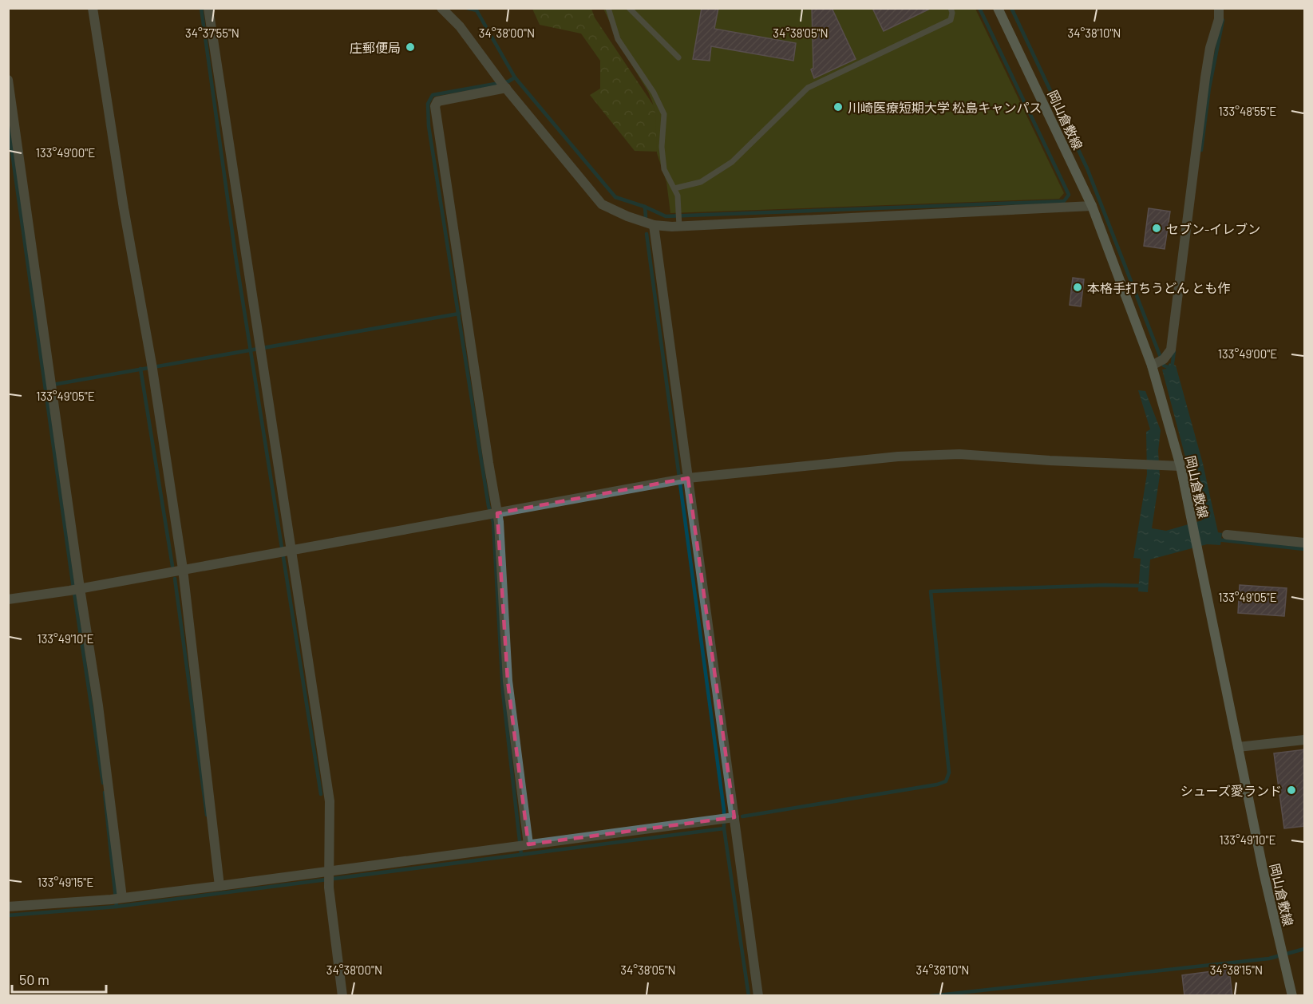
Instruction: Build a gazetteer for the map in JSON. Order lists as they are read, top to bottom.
{
  "streets": {
    "main road": ["岡山倉敷線"]
  },
  "places": [
    "庄郵便局",
    "川崎医療短期大学 松島キャンパス",
    "セブン-イレブン",
    "本格手打ちうどん とも作",
    "シューズ愛ランド"
  ],
  "scale_bar": "50 m",
  "coordinates": [
    "34°37'55\"N",
    "34°38'05\"N",
    "34°38'00\"N",
    "34°38'10\"N",
    "133°48'55\"E",
    "133°49'00\"E",
    "133°49'05\"E",
    "133°49'10\"E",
    "133°49'15\"E",
    "34°38'15\"N"
  ]
}
